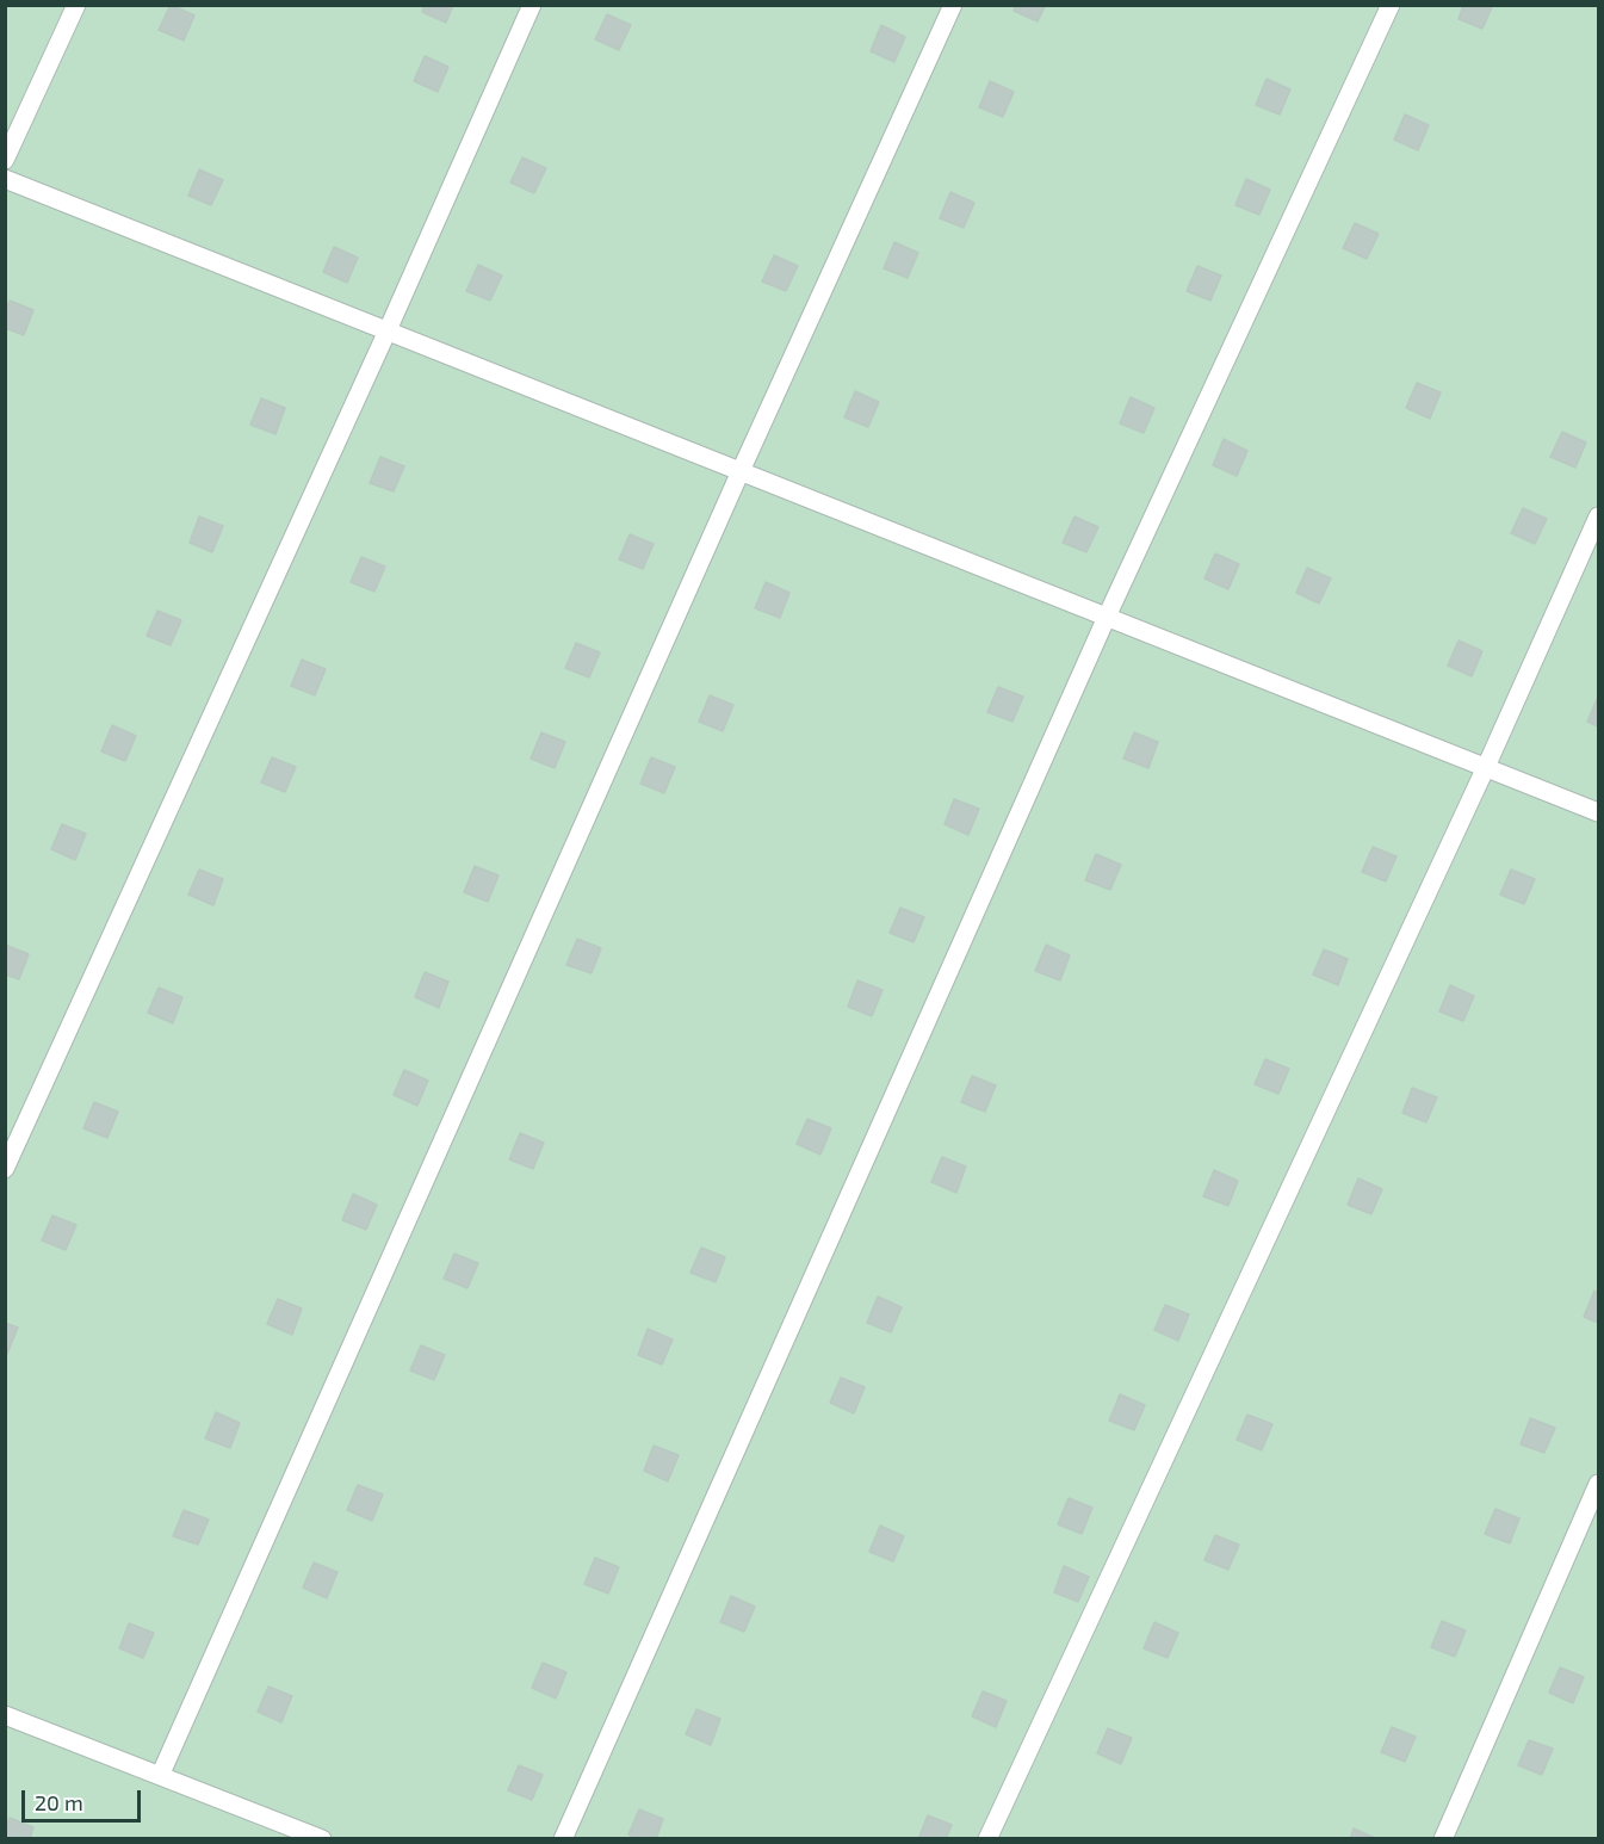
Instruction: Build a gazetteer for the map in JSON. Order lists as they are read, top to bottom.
{
  "scale_bar": "20 m"
}
